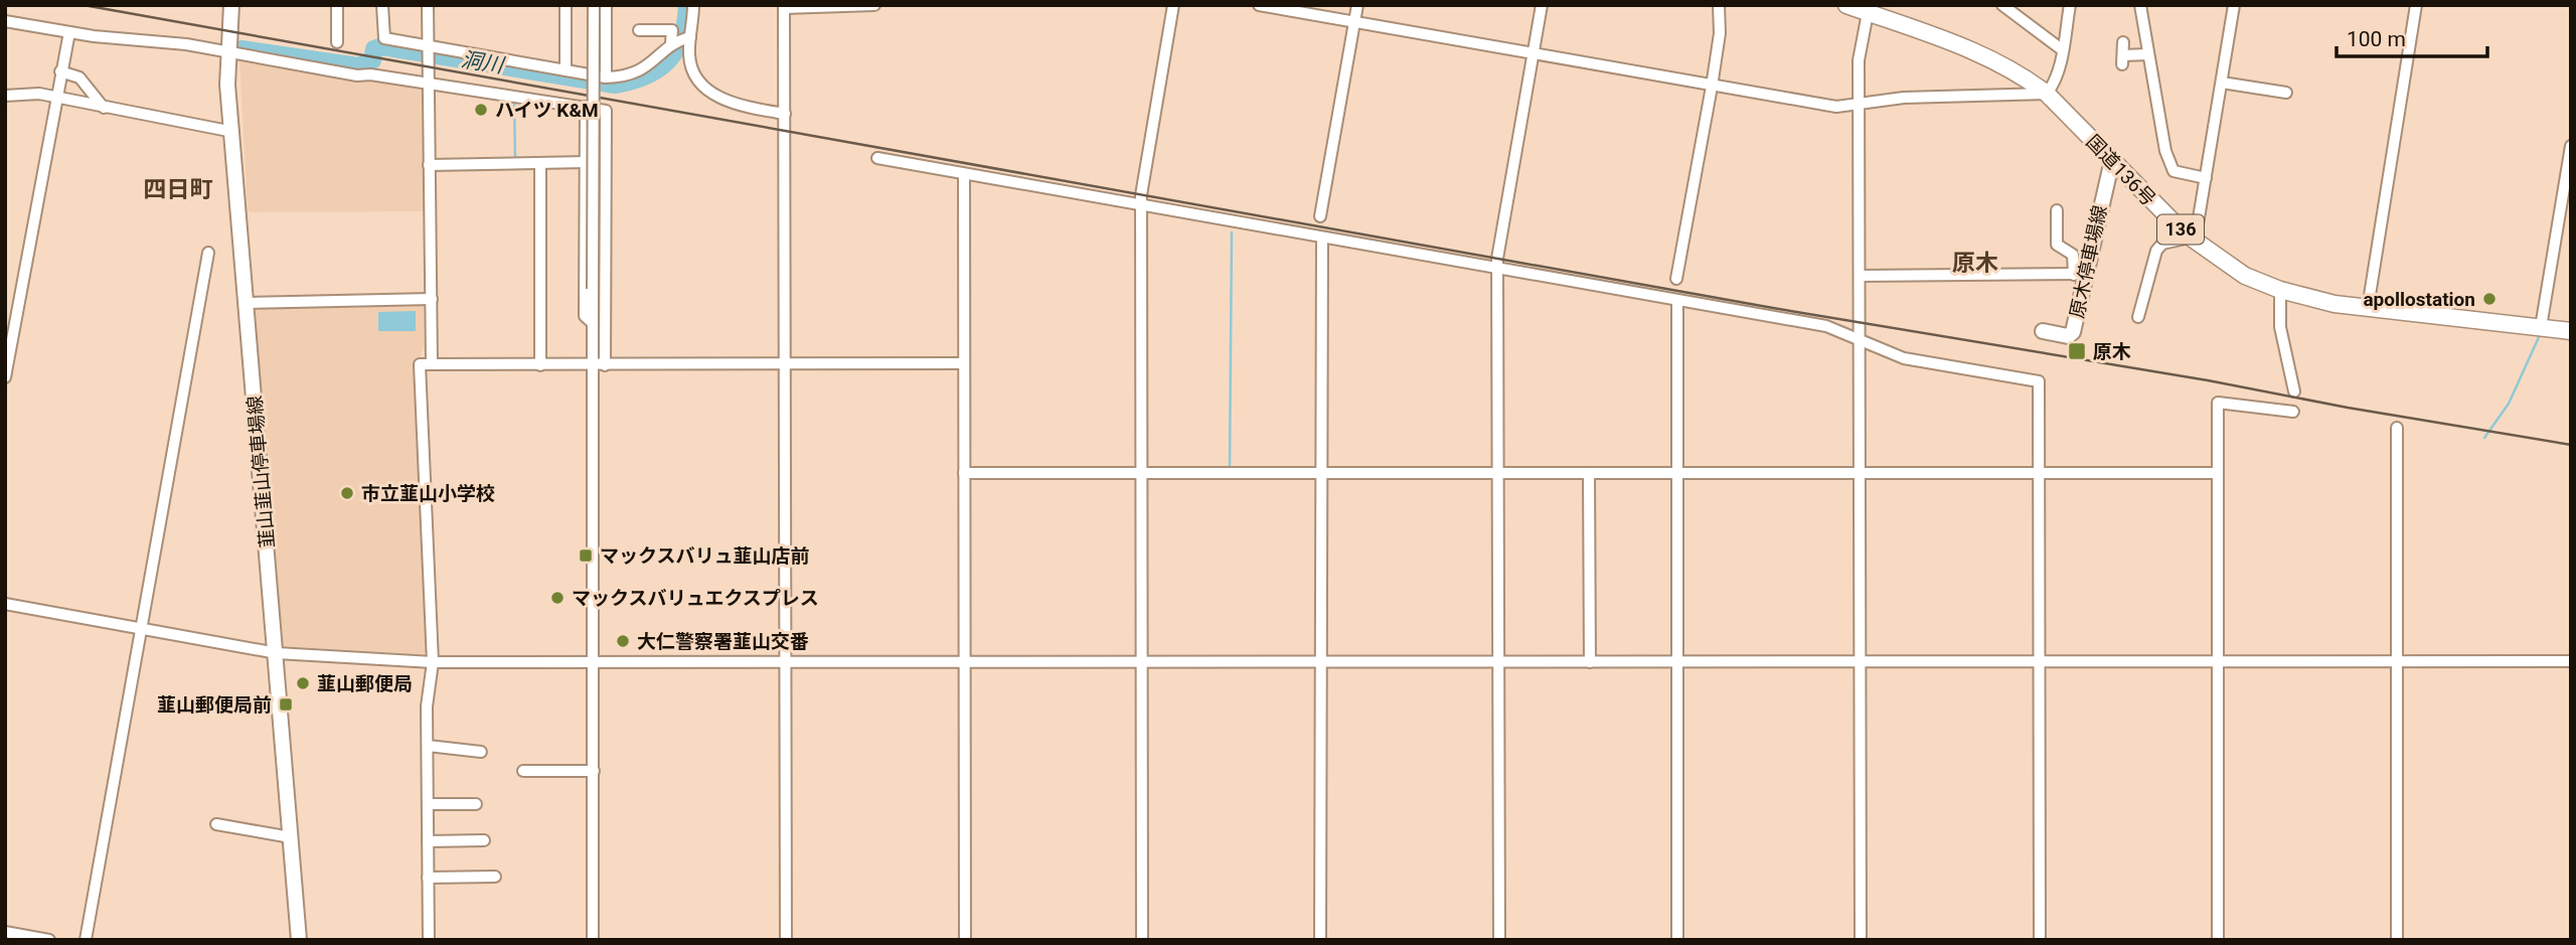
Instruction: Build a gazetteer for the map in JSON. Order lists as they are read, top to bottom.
{
  "streets": {
    "highway": ["国道136号", "136"],
    "main road": ["原木停車場線", "韮山韮山停車場線"]
  },
  "crossings": [
    ["国道136号", "原木停車場線"]
  ],
  "districts": ["四日町", "原木"],
  "water": ["洞川"],
  "places": {
    "other": [
      "ハイツ K&M",
      "apollostation",
      "市立韮山小学校",
      "マックスバリュエクスプレス",
      "大仁警察署韮山交番",
      "韮山郵便局"
    ],
    "transit": ["原木", "マックスバリュ韮山店前", "韮山郵便局前"]
  },
  "scale_bar": "100 m"
}
